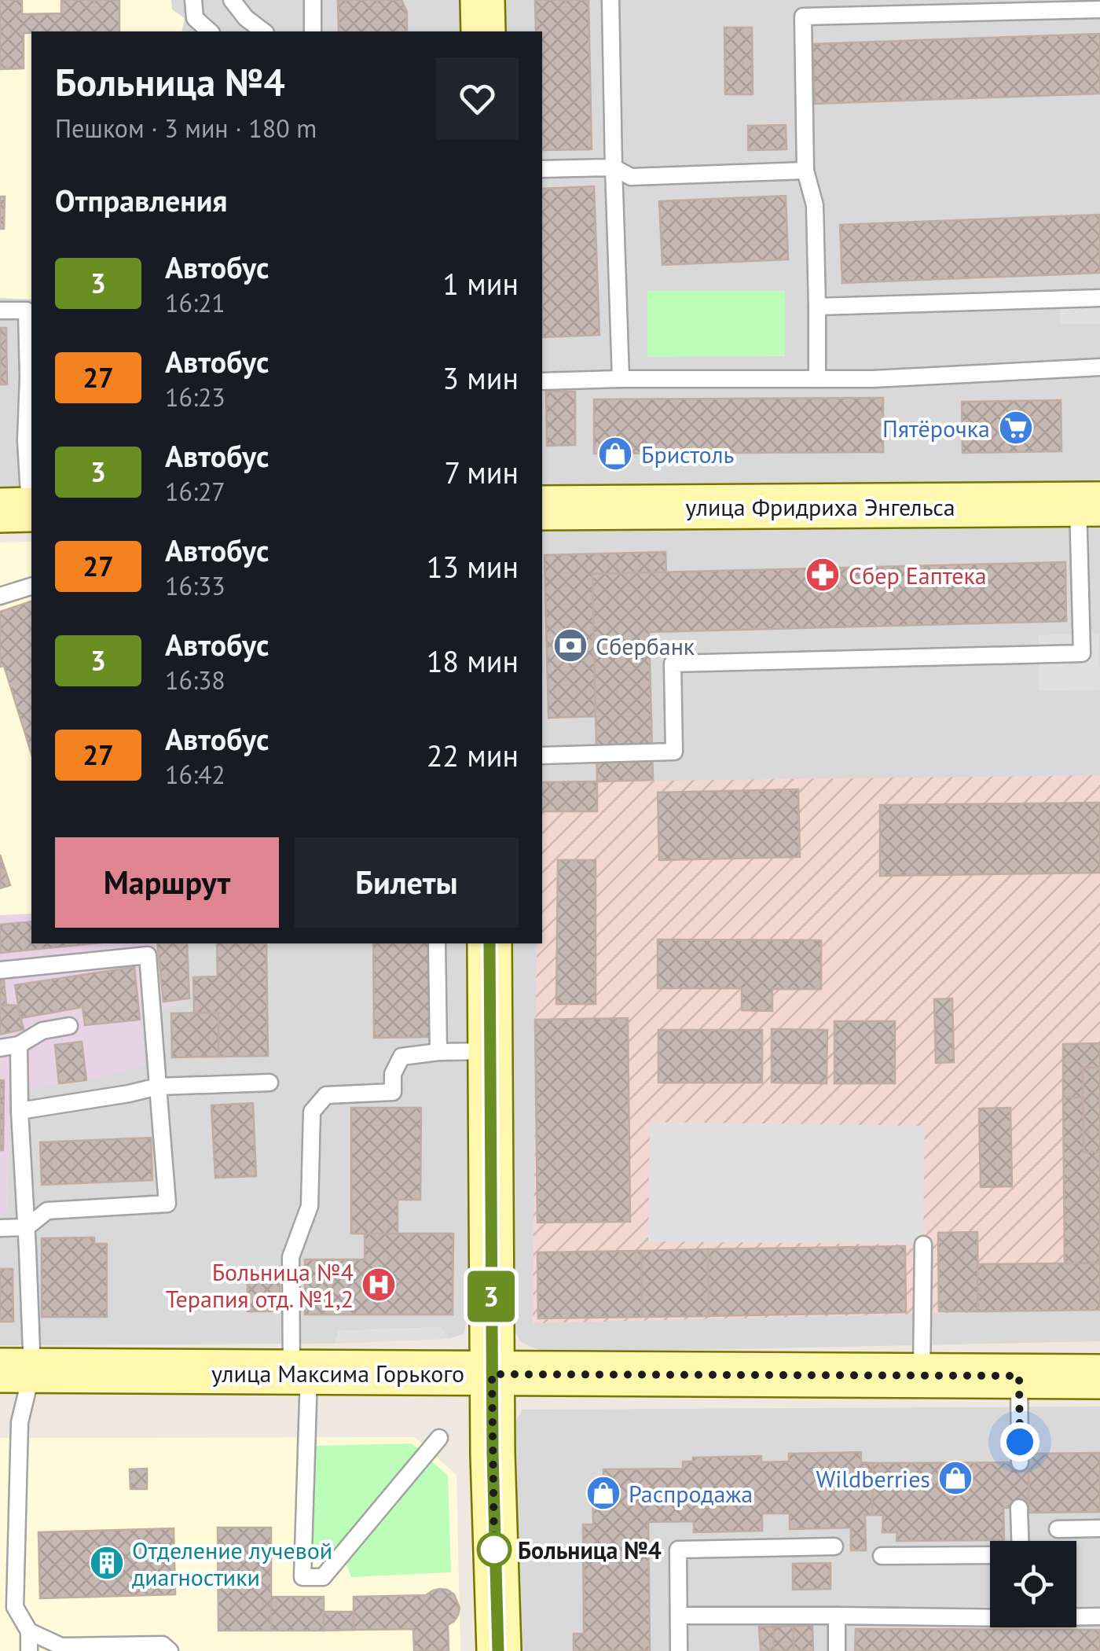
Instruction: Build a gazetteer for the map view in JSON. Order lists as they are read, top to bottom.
{
  "streets": {
    "street": ["улица Фридриха Энгельса", "улица Максима Горького"]
  },
  "places": {
    "supermarket": ["Пятёрочка"],
    "shop": ["Бристоль", "Wildberries", "Распродажа"],
    "pharmacy": ["Сбер Еаптека"],
    "bank": ["Сбербанк"],
    "hospital": ["Больница №4 Терапия отд. №1,2"],
    "other": ["Больница №4"],
    "building": ["Отделение лучевой диагностики"]
  },
  "lines": ["bus line 3"],
  "page": {
    "on_map": "3",
    "heading": [
      ["Больница №4", "Пешком · 3 мин · 180 m"],
      "Отправления"
    ],
    "list": [
      {
        "mark": "3",
        "name": "Автобус",
        "note": "16:21",
        "value": "1 мин"
      },
      {
        "mark": "27",
        "name": "Автобус",
        "note": "16:23",
        "value": "3 мин"
      },
      {
        "mark": "3",
        "name": "Автобус",
        "note": "16:27",
        "value": "7 мин"
      },
      {
        "mark": "27",
        "name": "Автобус",
        "note": "16:33",
        "value": "13 мин"
      },
      {
        "mark": "3",
        "name": "Автобус",
        "note": "16:38",
        "value": "18 мин"
      },
      {
        "mark": "27",
        "name": "Автобус",
        "note": "16:42",
        "value": "22 мин"
      }
    ],
    "buttons": ["Маршрут", "Билеты"]
  }
}
